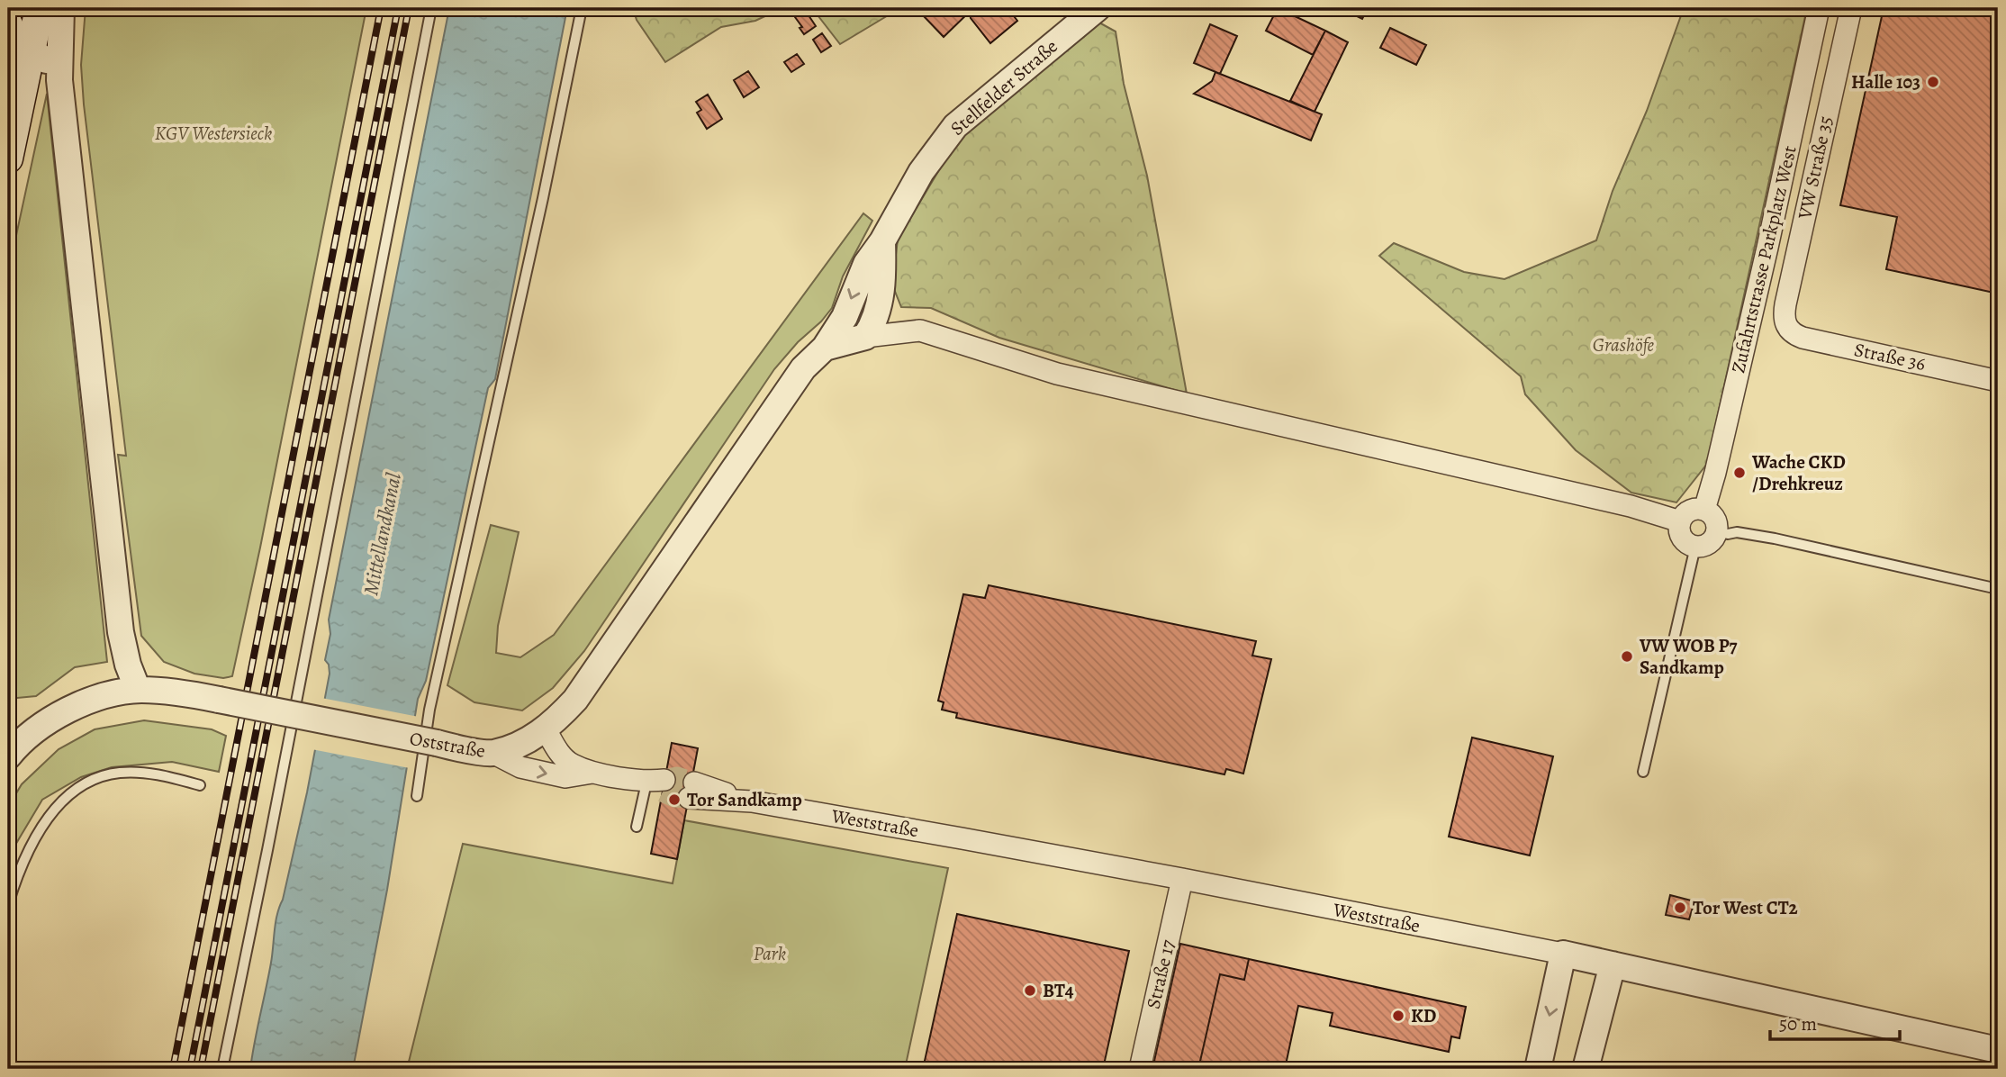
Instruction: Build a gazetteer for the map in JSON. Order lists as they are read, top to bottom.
{
  "streets": {
    "street": [
      "Stellfelder Straße",
      "VW Straße 35",
      "Zufahrtstrasse Parkplatz West",
      "Straße 36",
      "Oststraße",
      "Weststraße",
      "Straße 17"
    ]
  },
  "crossings": [
    ["Stellfelder Straße", "Oststraße"],
    ["VW Straße 35", "Straße 36"],
    ["Weststraße", "Straße 17"]
  ],
  "water": ["Mittellandkanal"],
  "parks": ["KGV Westersieck", "Grashöfe", "Park"],
  "places": [
    "Halle 103",
    "Wache CKD /Drehkreuz",
    "VW WOB P7 Sandkamp",
    "Tor Sandkamp",
    "Tor West CT2",
    "BT4",
    "KD"
  ],
  "scale_bar": "50 m"
}
